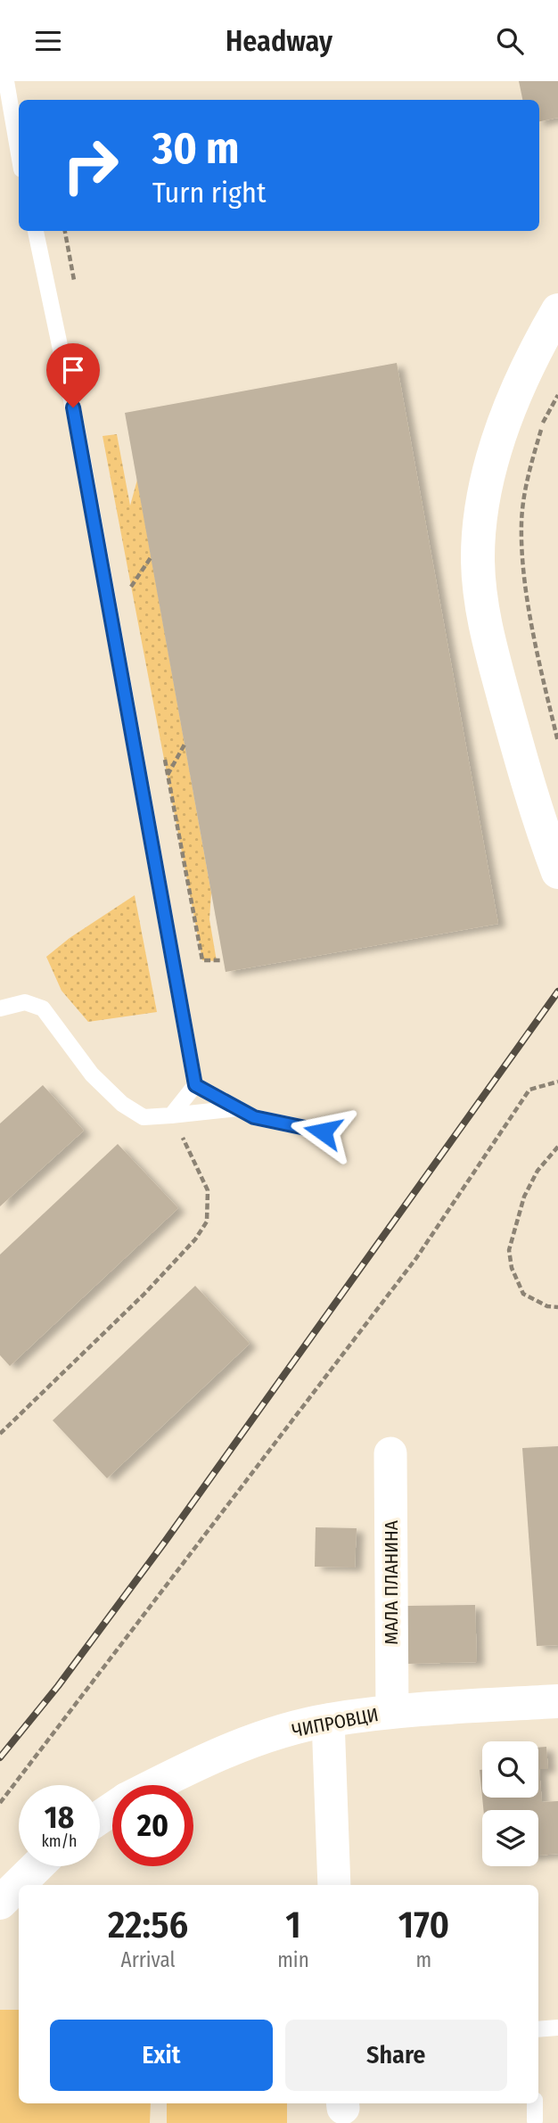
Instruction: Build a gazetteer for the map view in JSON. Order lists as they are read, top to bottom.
{
  "streets": {
    "main road": ["ЧИПРОВЦИ"],
    "street": ["МАЛА ПЛАНИНА"]
  },
  "crossings": [
    ["МАЛА ПЛАНИНА", "ЧИПРОВЦИ"]
  ],
  "page": {
    "header": "Headway",
    "turn": ["30 m", "Turn right"],
    "speed": "18 km/h",
    "limit": "20",
    "eta": [
      "22:56",
      "Arrival",
      "1",
      "min",
      "170",
      "m"
    ],
    "buttons": ["Exit", "Share"]
  }
}
